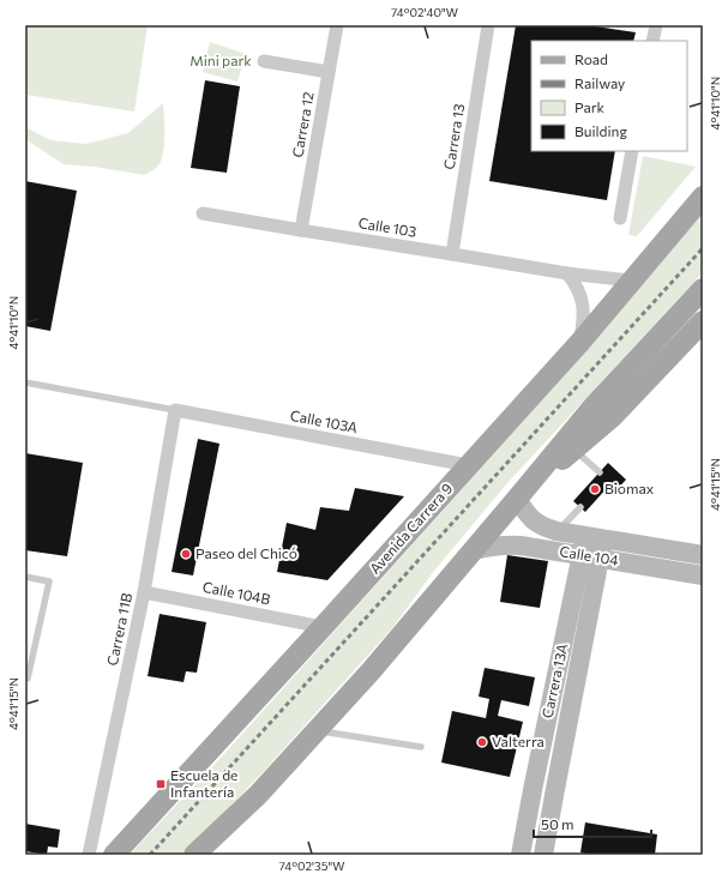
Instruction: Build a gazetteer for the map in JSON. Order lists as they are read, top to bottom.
{
  "streets": {
    "main road": ["Avenida Carrera 9"],
    "street": [
      "Carrera 12",
      "Carrera 13",
      "Calle 103",
      "Calle 103A",
      "Calle 104",
      "Calle 104B",
      "Carrera 11B",
      "Carrera 13A"
    ]
  },
  "crossings": [
    ["Carrera 12", "Calle 103"],
    ["Carrera 13", "Calle 103"],
    ["Calle 103", "Avenida Carrera 9"],
    ["Calle 103A", "Avenida Carrera 9"],
    ["Calle 103A", "Carrera 11B"],
    ["Avenida Carrera 9", "Calle 104B"],
    ["Calle 104", "Carrera 13A"],
    ["Calle 104B", "Carrera 11B"]
  ],
  "parks": ["Mini park"],
  "places": {
    "other": ["Biomax", "Paseo del Chicó", "Valterra"],
    "transit": ["Escuela de Infantería"]
  },
  "legend": [
    "Road",
    "Railway",
    "Park",
    "Building"
  ],
  "scale_bar": "50 m",
  "coordinates": [
    "74°02'40\"W",
    "4°41'10\"N",
    "4°41'15\"N",
    "74°02'35\"W"
  ]
}
